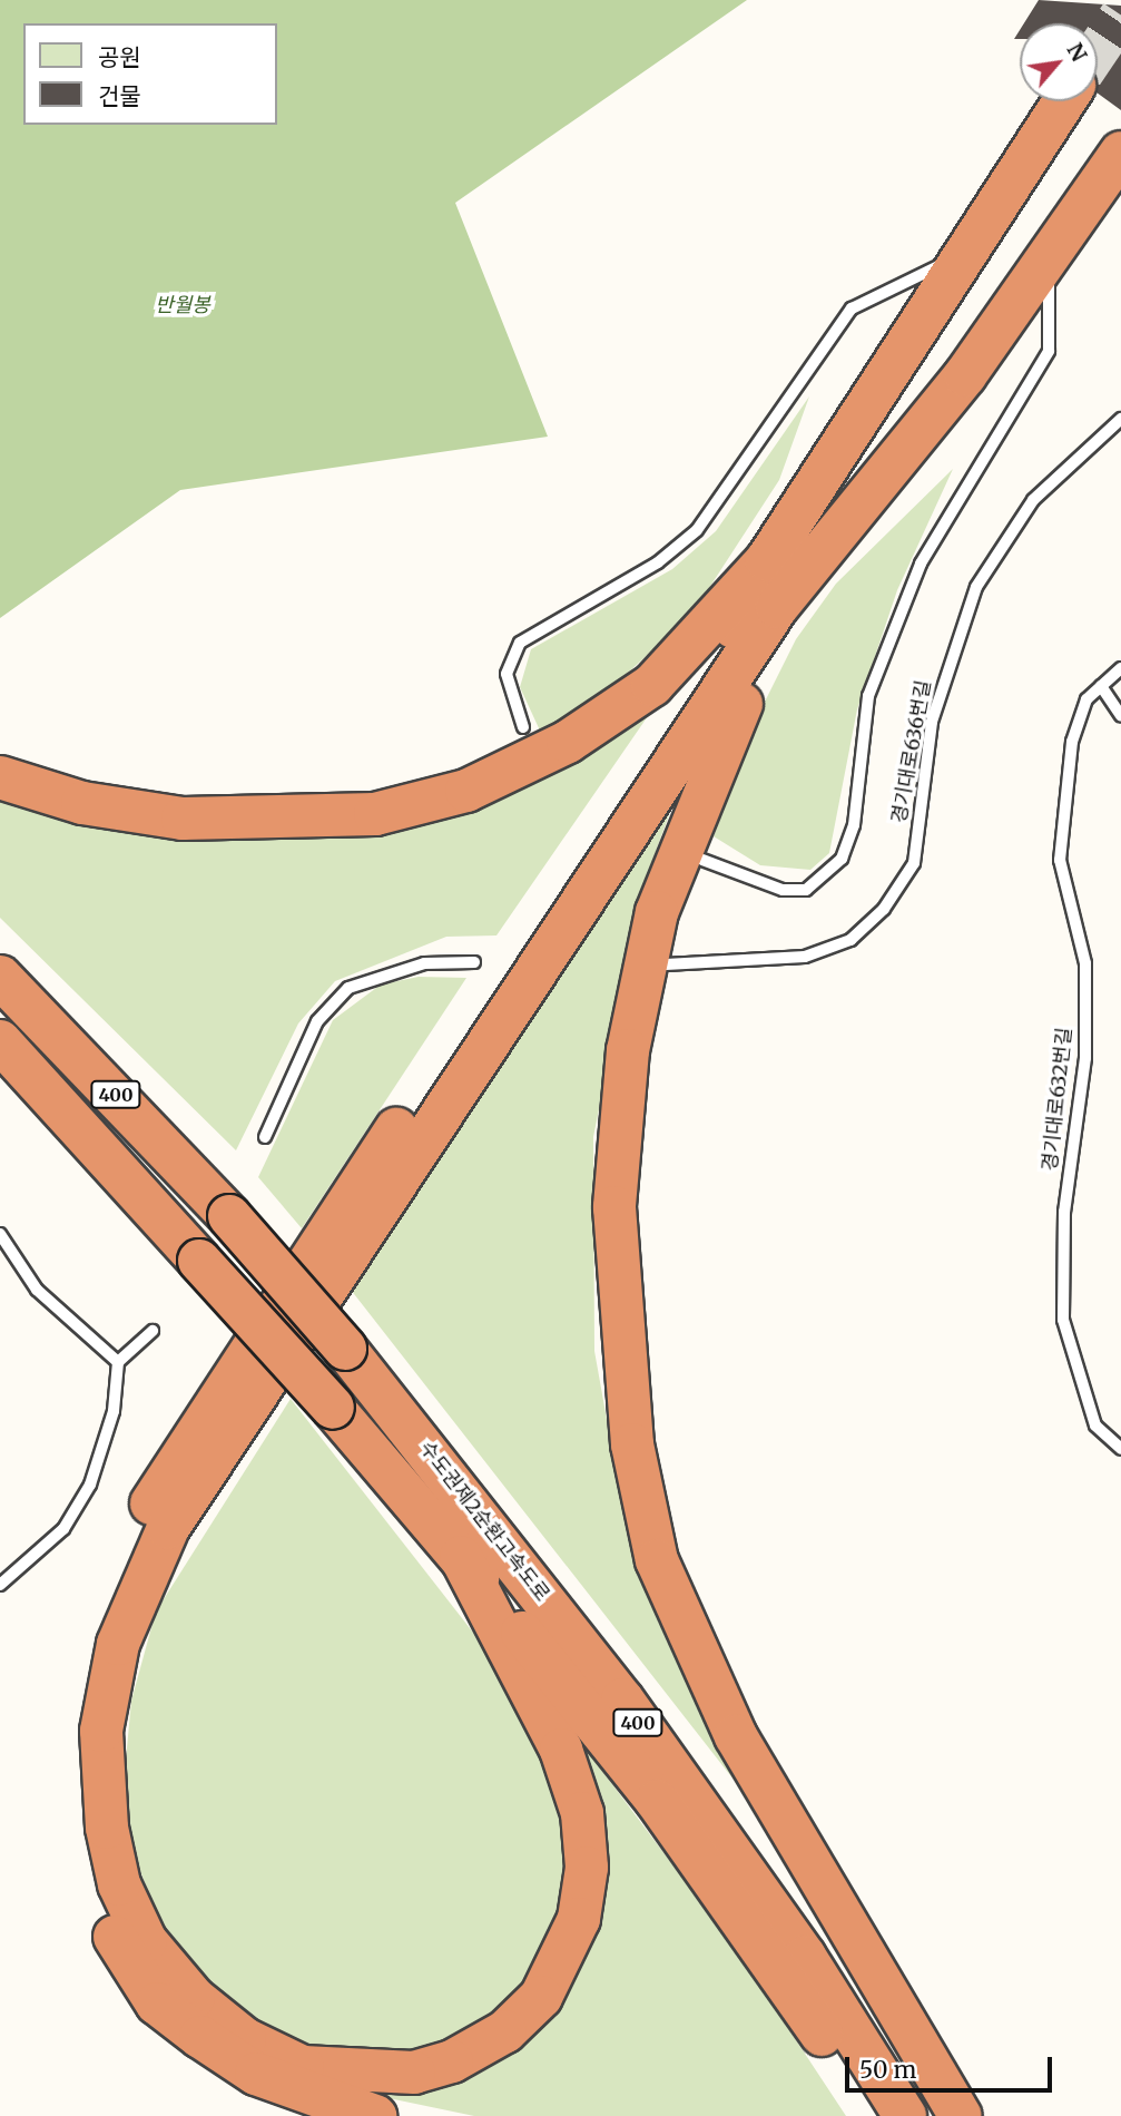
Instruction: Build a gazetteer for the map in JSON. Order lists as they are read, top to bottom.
{
  "streets": {
    "highway": ["400", "수도권제2순환고속도로"],
    "lane": ["경기대로636번길", "경기대로632번길"]
  },
  "parks": ["반월봉"],
  "legend": ["공원", "건물"],
  "scale_bar": "50 m",
  "north": "top right"
}
